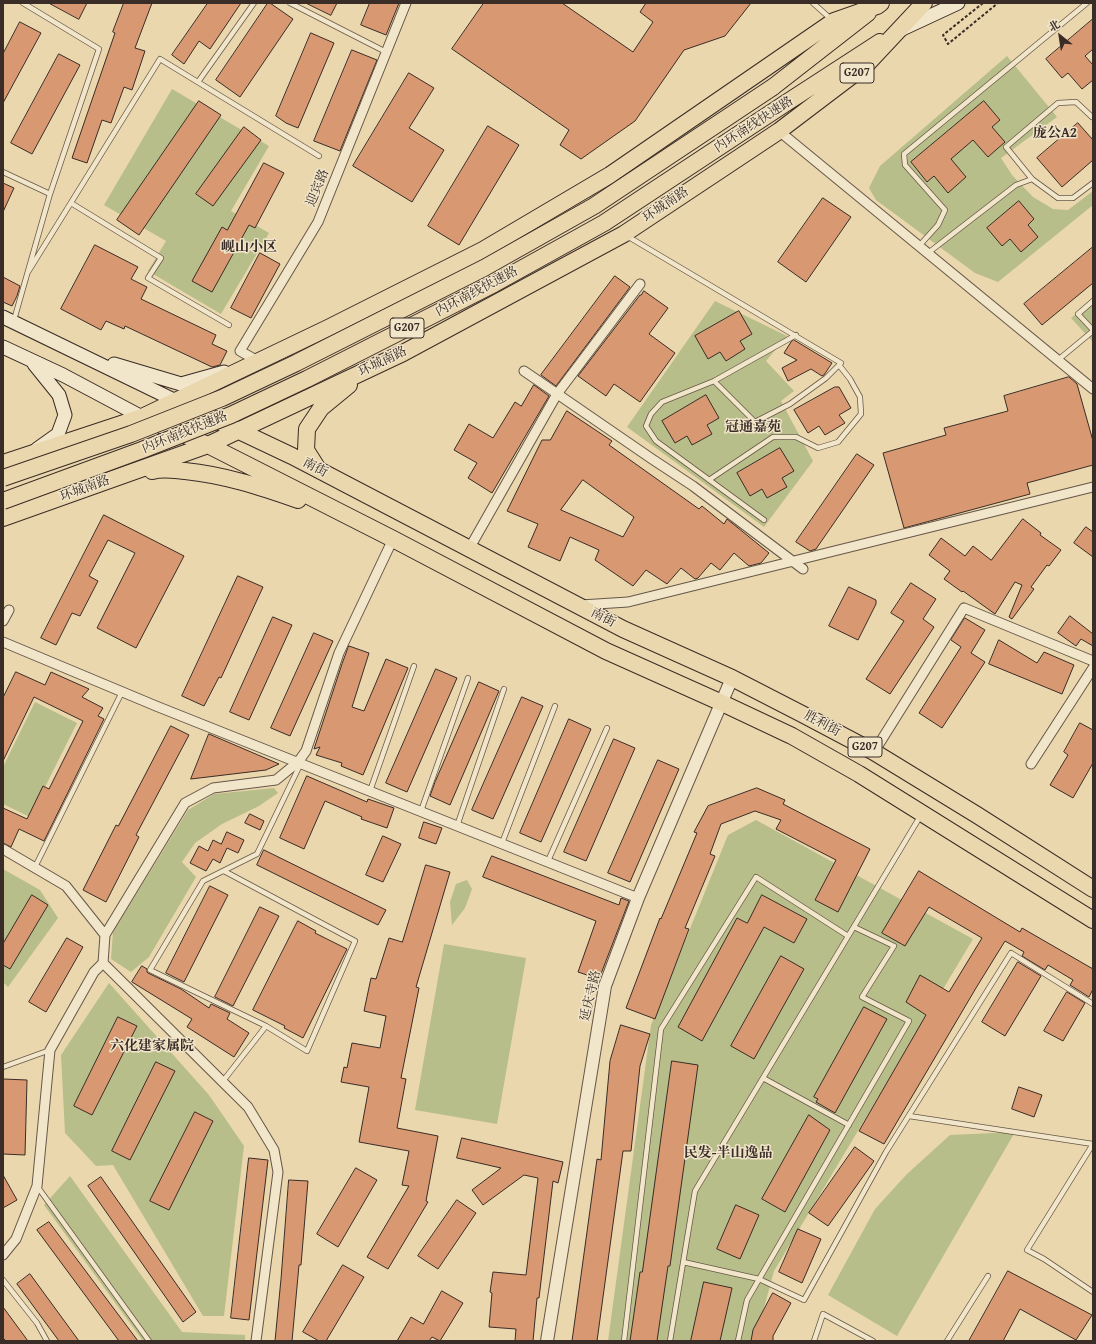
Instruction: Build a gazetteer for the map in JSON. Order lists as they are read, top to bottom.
{
  "streets": {
    "highway": [
      "G207",
      "内环南线快速路",
      "环城南路",
      "南街",
      "胜利街"
    ],
    "street": ["迎宾路", "延庆寺路"]
  },
  "crossings": [
    ["内环南线快速路", "迎宾路"],
    ["内环南线快速路", "环城南路"],
    ["环城南路", "南街"],
    ["南街", "胜利街"],
    ["胜利街", "延庆寺路"]
  ],
  "districts": [
    "庞公A2",
    "岘山小区",
    "冠通嘉苑",
    "六化建家属院",
    "民发-半山逸品"
  ],
  "north": "top left"
}
